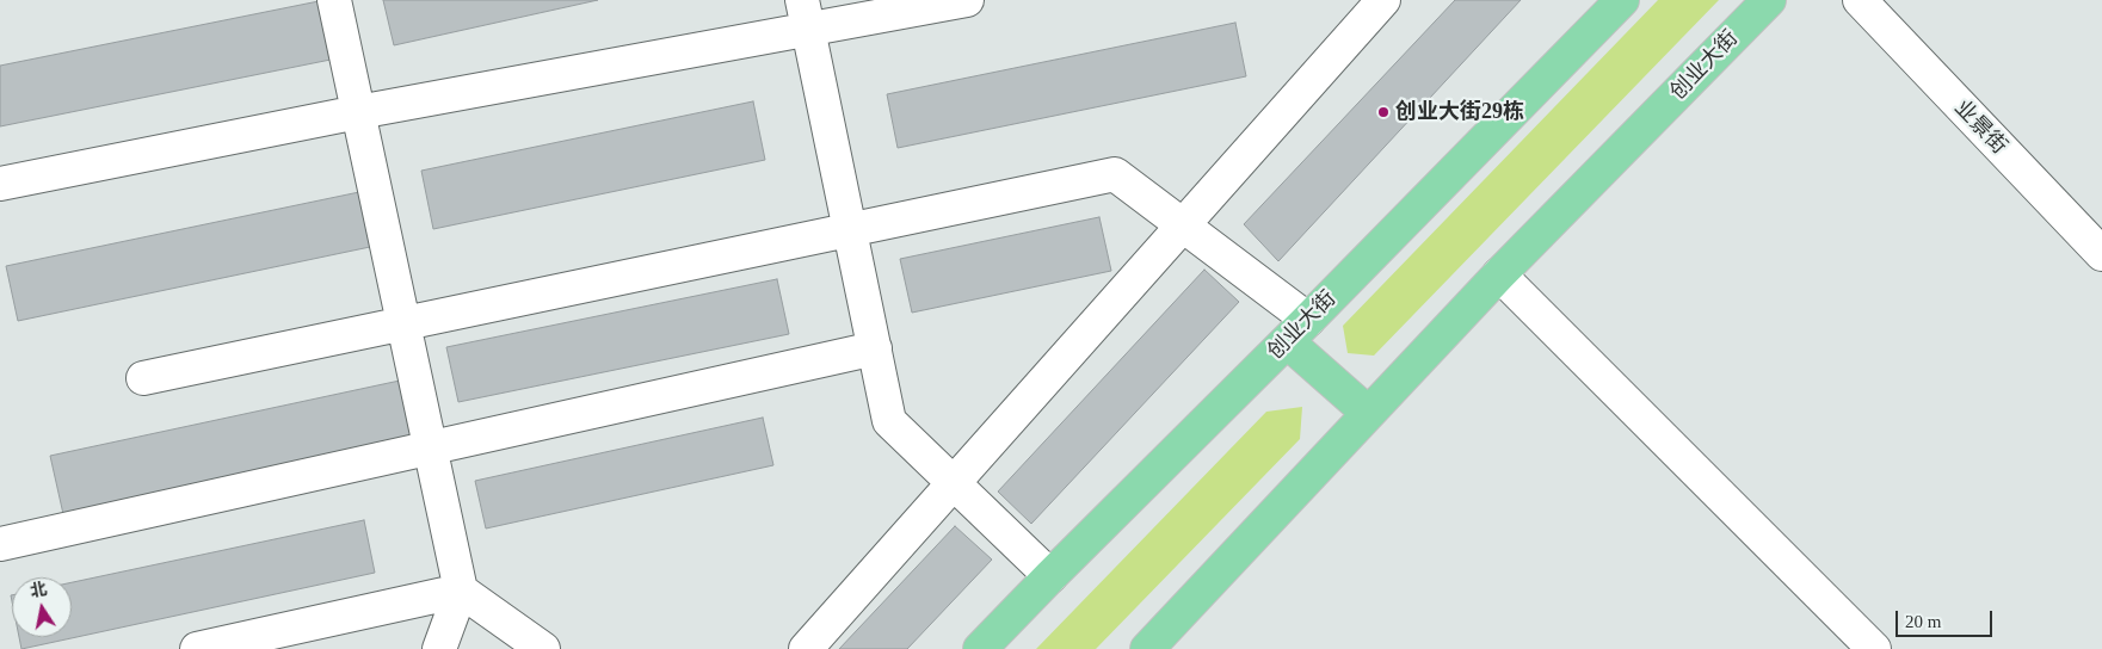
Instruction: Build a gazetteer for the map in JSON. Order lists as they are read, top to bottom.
{
  "streets": {
    "main road": ["创业大街"],
    "street": ["业景街"]
  },
  "places": ["创业大街29栋"],
  "scale_bar": "20 m",
  "north": "top"
}
